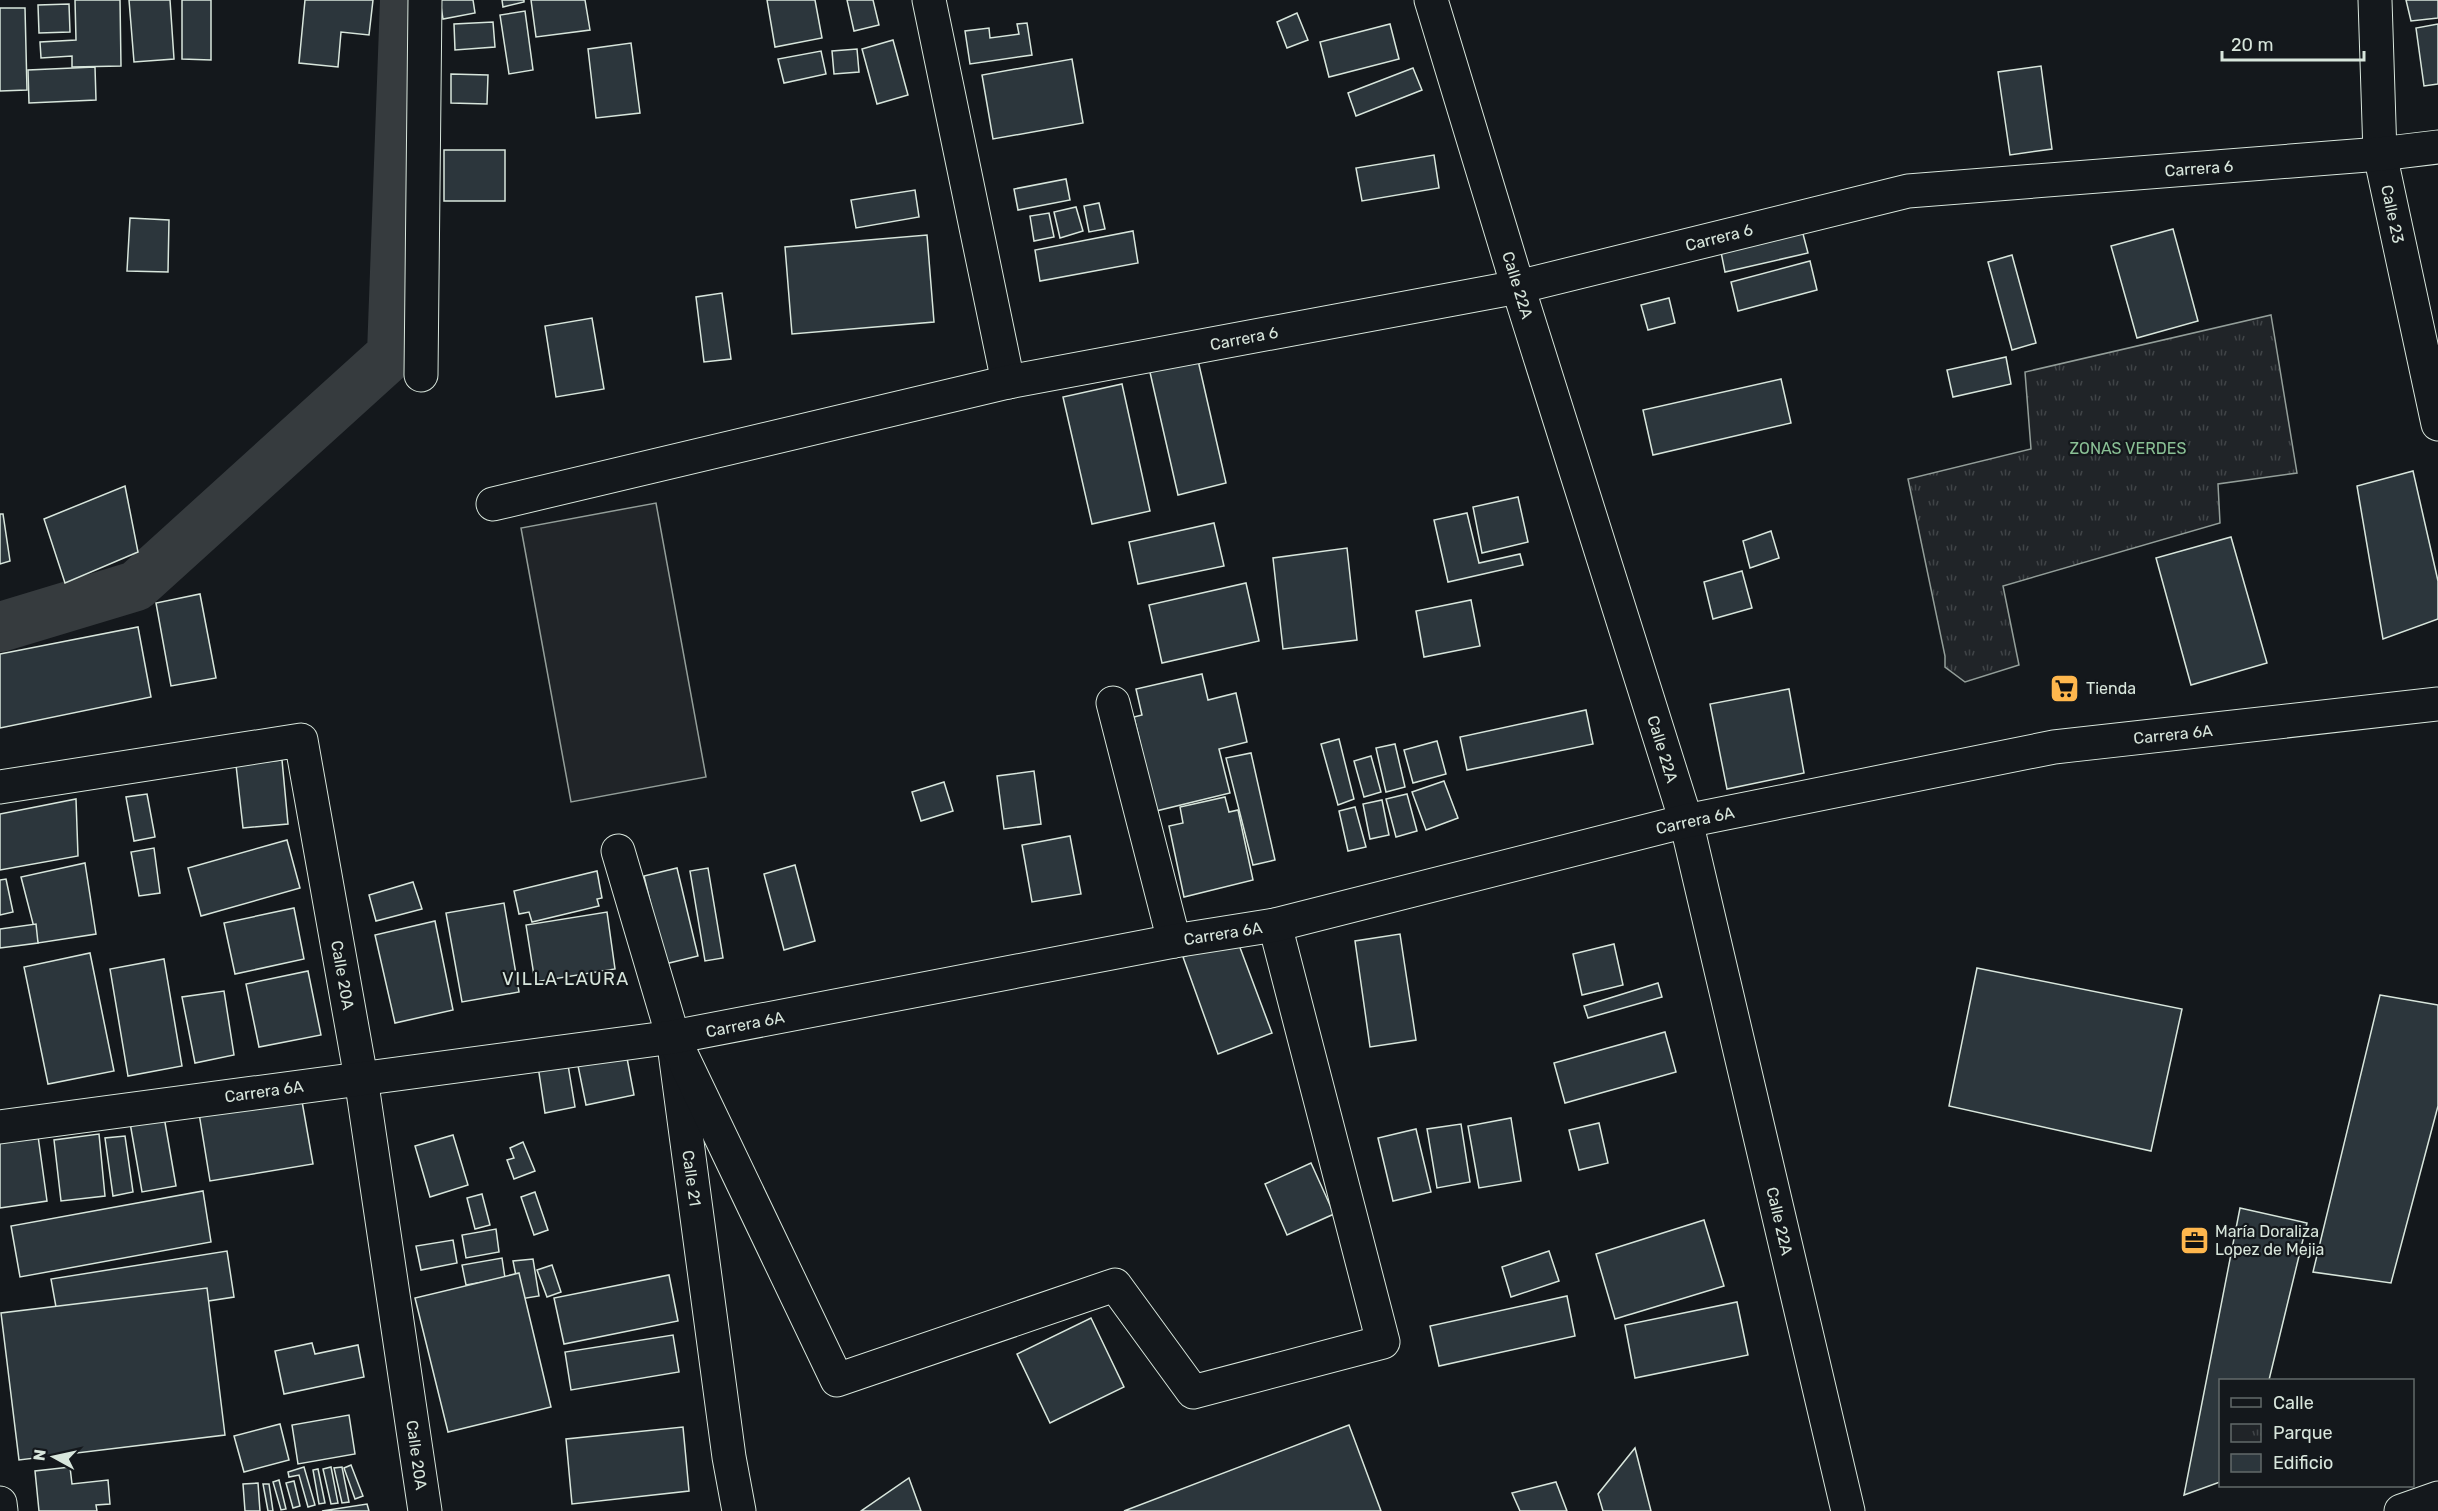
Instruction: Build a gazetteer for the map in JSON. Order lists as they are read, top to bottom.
{
  "streets": {
    "street": [
      "Carrera 6",
      "Calle 23",
      "Calle 22A",
      "Carrera 6A",
      "Calle 20A",
      "Calle 21"
    ]
  },
  "crossings": [
    ["Carrera 6", "Calle 23"],
    ["Carrera 6", "Calle 22A"],
    ["Calle 22A", "Carrera 6A"],
    ["Carrera 6A", "Calle 20A"],
    ["Carrera 6A", "Calle 21"]
  ],
  "districts": ["VILLA LAURA"],
  "parks": ["ZONAS VERDES"],
  "places": {
    "supermarket": ["Tienda"],
    "office": ["María Doraliza Lopez de Mejia"]
  },
  "legend": ["Calle", "Parque", "Edificio"],
  "scale_bar": "20 m",
  "north": "left"
}
